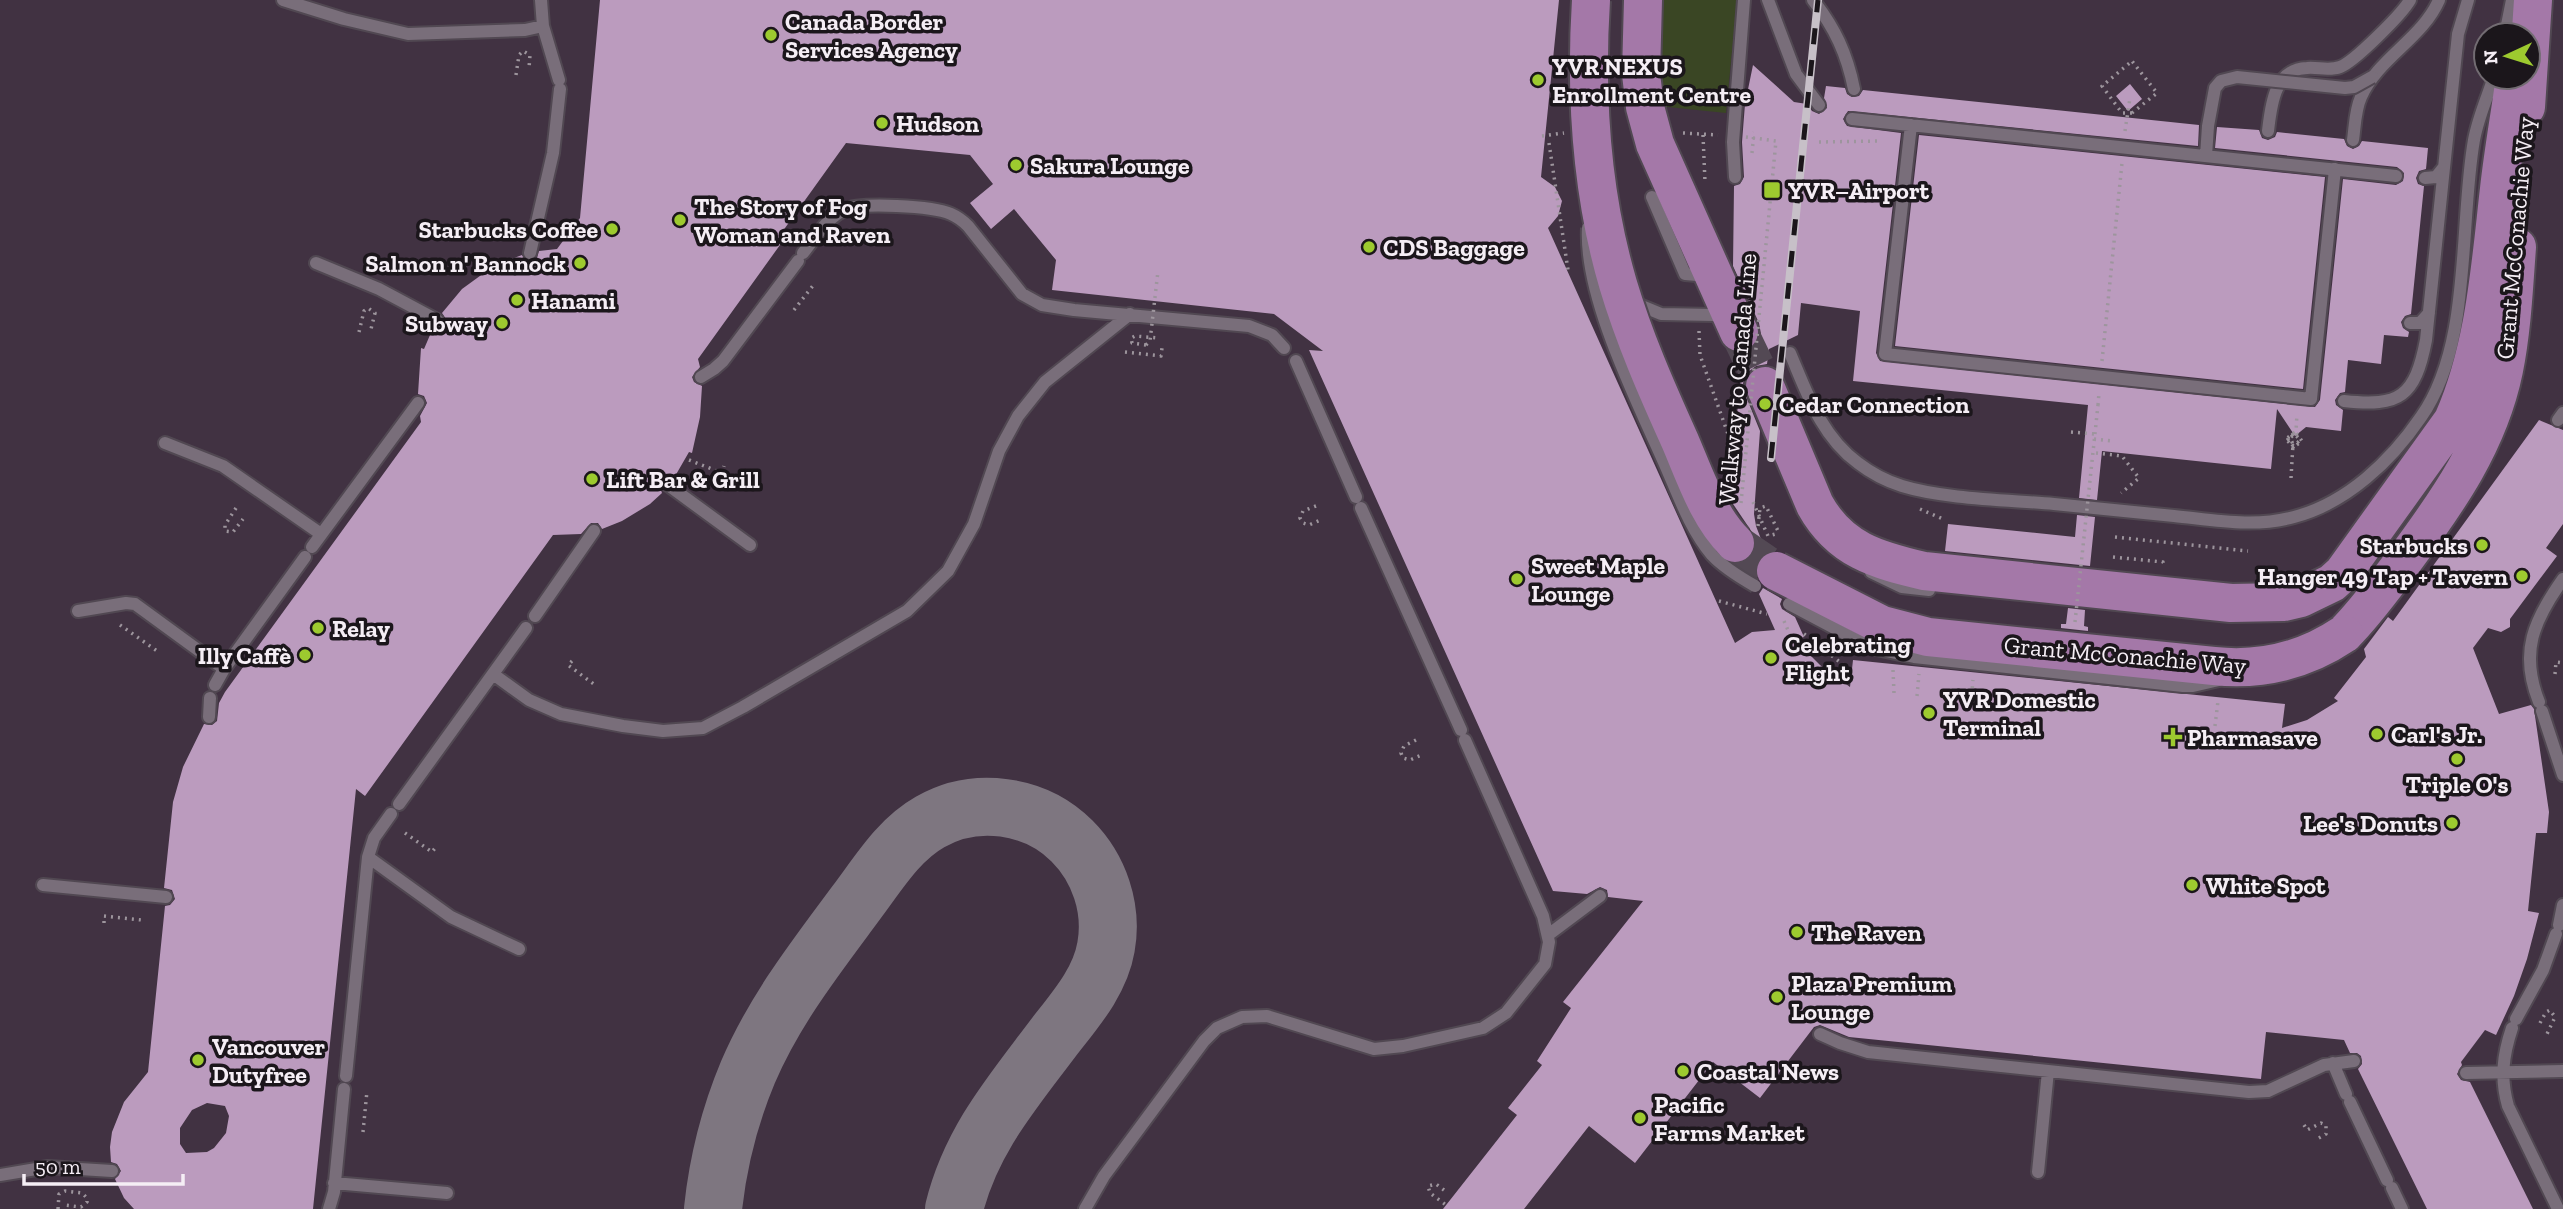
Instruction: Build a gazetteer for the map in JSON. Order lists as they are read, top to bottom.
{
  "streets": {
    "main road": ["Grant McConachie Way"],
    "path": ["Walkway to Canada Line"]
  },
  "places": {
    "other": [
      "Canada Border Services Agency",
      "YVR NEXUS Enrollment Centre",
      "Hudson",
      "Sakura Lounge",
      "The Story of Fog Woman and Raven",
      "Starbucks Coffee",
      "CDS Baggage",
      "Salmon n' Bannock",
      "Hanami",
      "Subway",
      "Cedar Connection",
      "Lift Bar & Grill",
      "Starbucks",
      "Hanger 49 Tap + Tavern",
      "Sweet Maple Lounge",
      "Relay",
      "Illy Caffè",
      "Celebrating Flight",
      "YVR Domestic Terminal",
      "Carl's Jr.",
      "Triple O's",
      "Lee's Donuts",
      "White Spot",
      "The Raven",
      "Plaza Premium Lounge",
      "Vancouver Dutyfree",
      "Coastal News",
      "Pacific Farms Market"
    ],
    "transit": ["YVR–Airport"],
    "health": ["Pharmasave"]
  },
  "scale_bar": "50 m",
  "north": "left"
}
